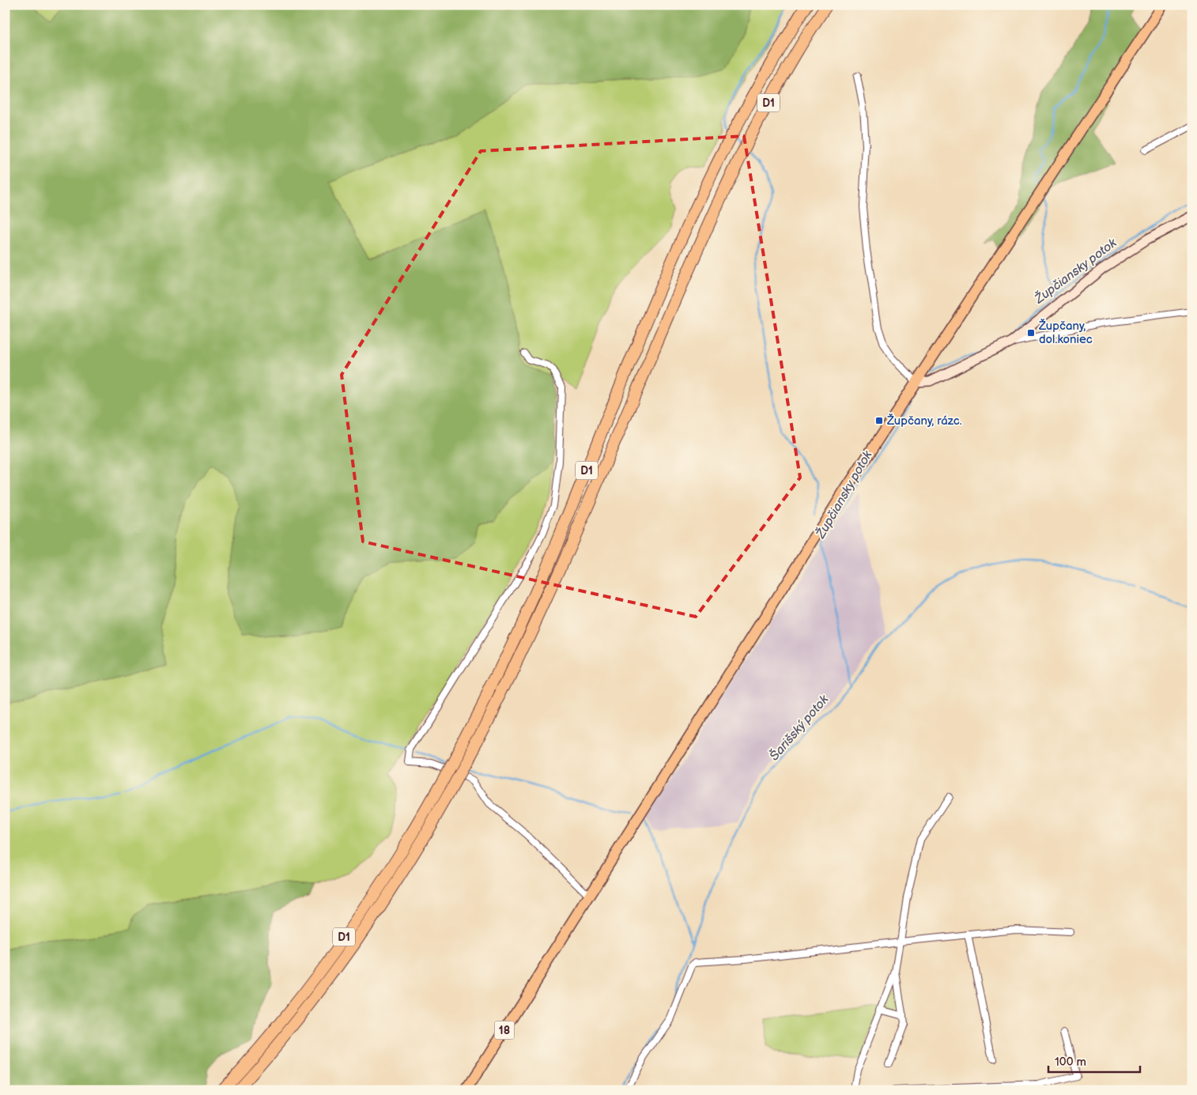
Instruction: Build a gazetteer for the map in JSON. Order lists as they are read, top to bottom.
{
  "streets": {
    "highway": ["D1"],
    "main road": ["18"]
  },
  "water": ["Župčiansky potok", "Šarišský potok"],
  "places": {
    "transit": ["Župčany, dol.koniec", "Župčany, rázc."]
  },
  "scale_bar": "100 m"
}
